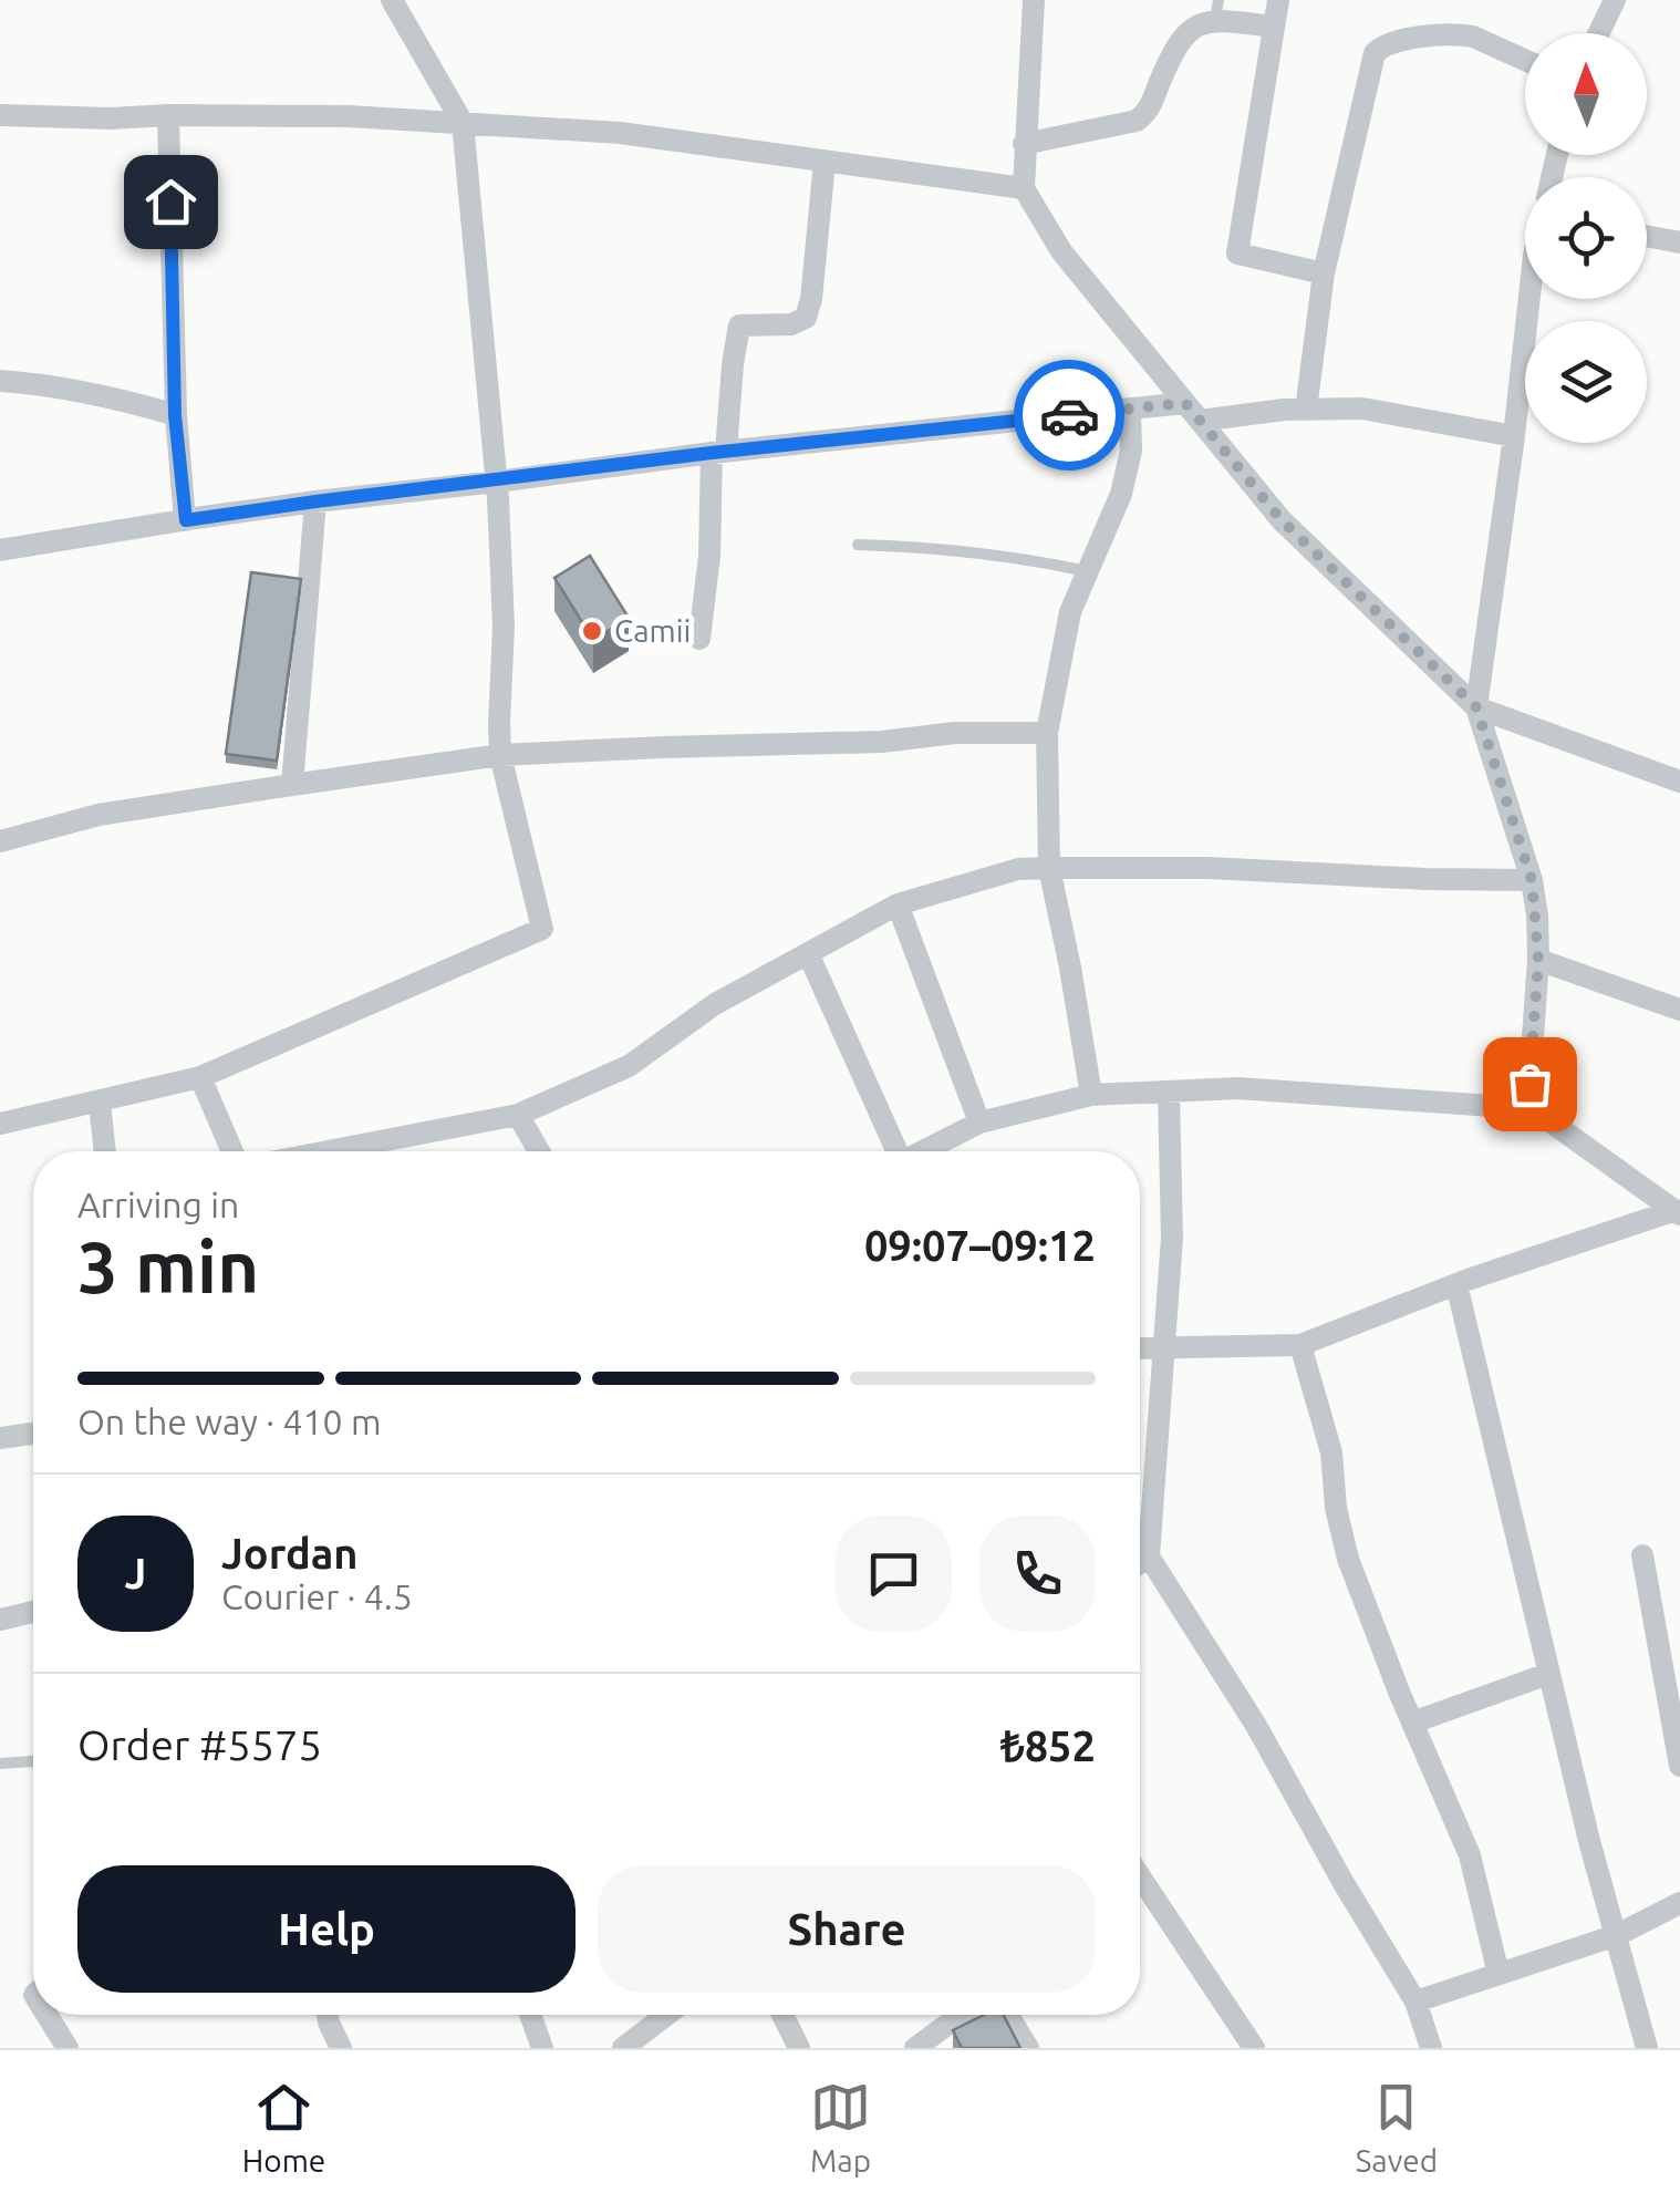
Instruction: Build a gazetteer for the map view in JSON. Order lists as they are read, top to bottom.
{
  "places": ["Camii"],
  "north": "top",
  "page": {
    "heading": ["3 min", "Arriving in", "09:07–09:12"],
    "panel": [
      "Jordan",
      "Courier · 4.5",
      "Order #5575",
      "₺852"
    ],
    "bar": "On the way · 410 m",
    "round": "J",
    "buttons": ["Help", "Share"],
    "tabs": ["Home", "Map", "Saved"]
  }
}
